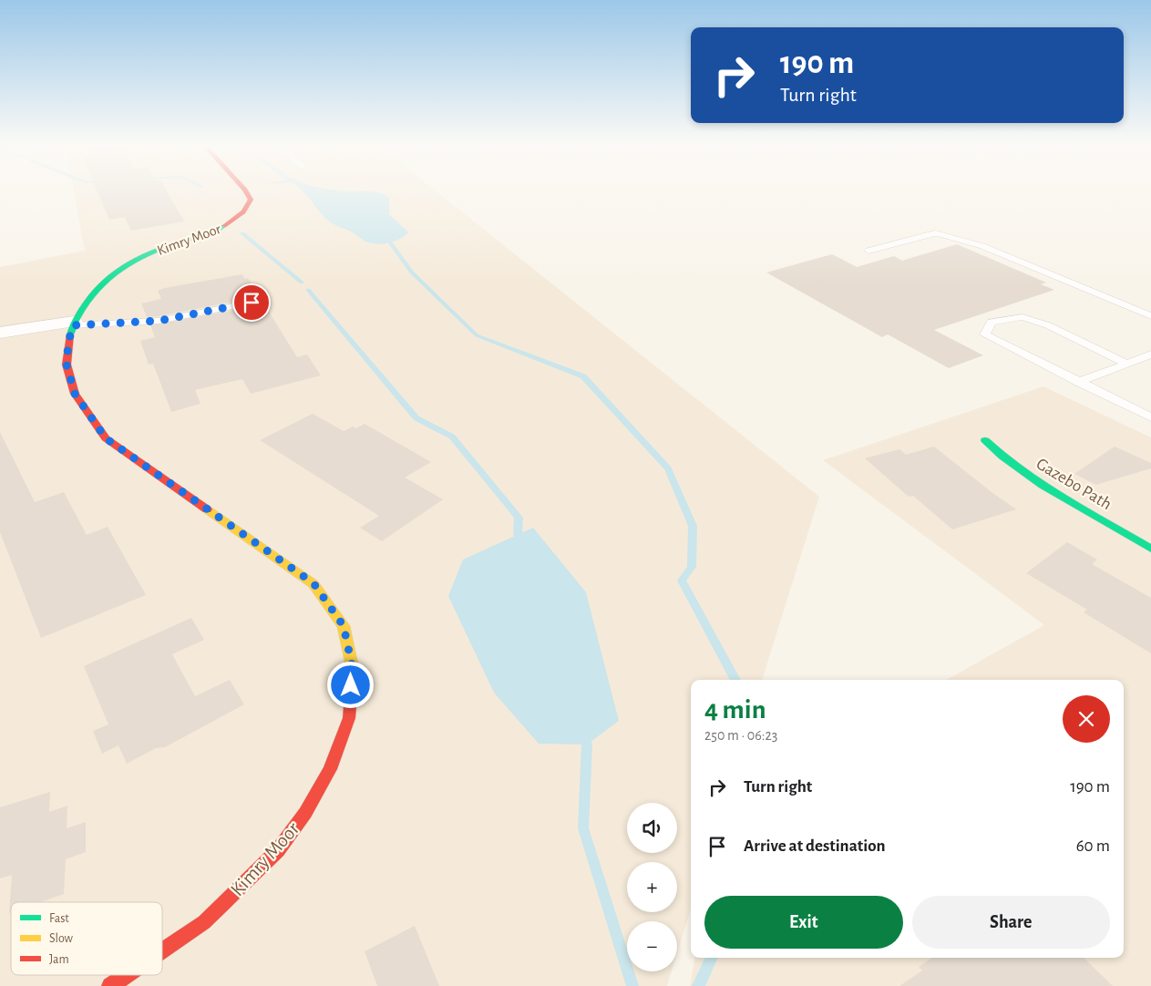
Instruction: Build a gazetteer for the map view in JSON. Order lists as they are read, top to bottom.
{
  "streets": {
    "street": ["Kimry Moor", "Gazebo Path"]
  },
  "legend": ["Fast", "Slow", "Jam"],
  "page": {
    "turn": ["190 m", "Turn right"],
    "heading": ["4 min", "250 m · 06:23"],
    "list": [
      {
        "name": "Turn right",
        "value": "190 m"
      },
      {
        "name": "Arrive at destination",
        "value": "60 m"
      }
    ],
    "map_buttons": ["+", "−"],
    "buttons": ["Exit", "Share"]
  }
}
